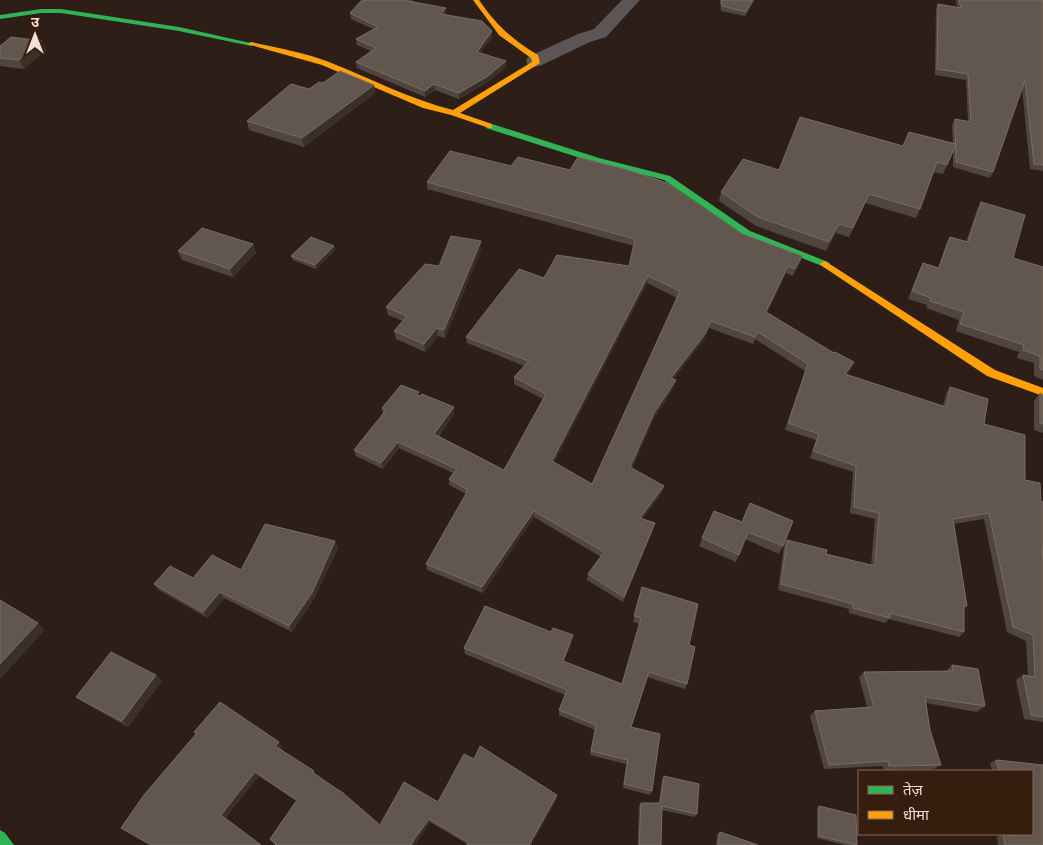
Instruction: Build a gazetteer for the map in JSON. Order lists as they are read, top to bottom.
{
  "legend": ["तेज़", "धीमा"],
  "north": "top"
}
